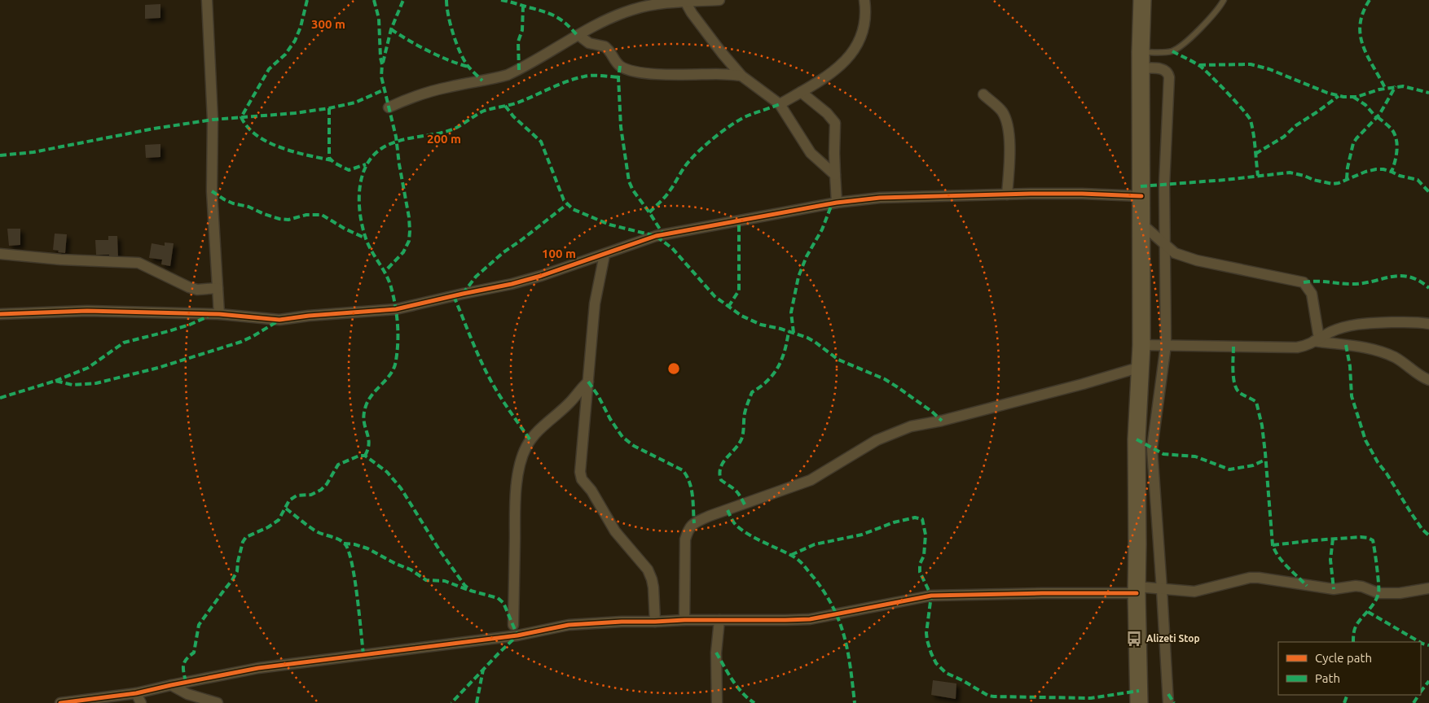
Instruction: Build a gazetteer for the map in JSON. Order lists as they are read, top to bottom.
{
  "places": {
    "bus stop": ["Alizeti Stop"]
  },
  "legend": ["Cycle path", "Path"],
  "rings": ["300 m", "200 m", "100 m"]
}
